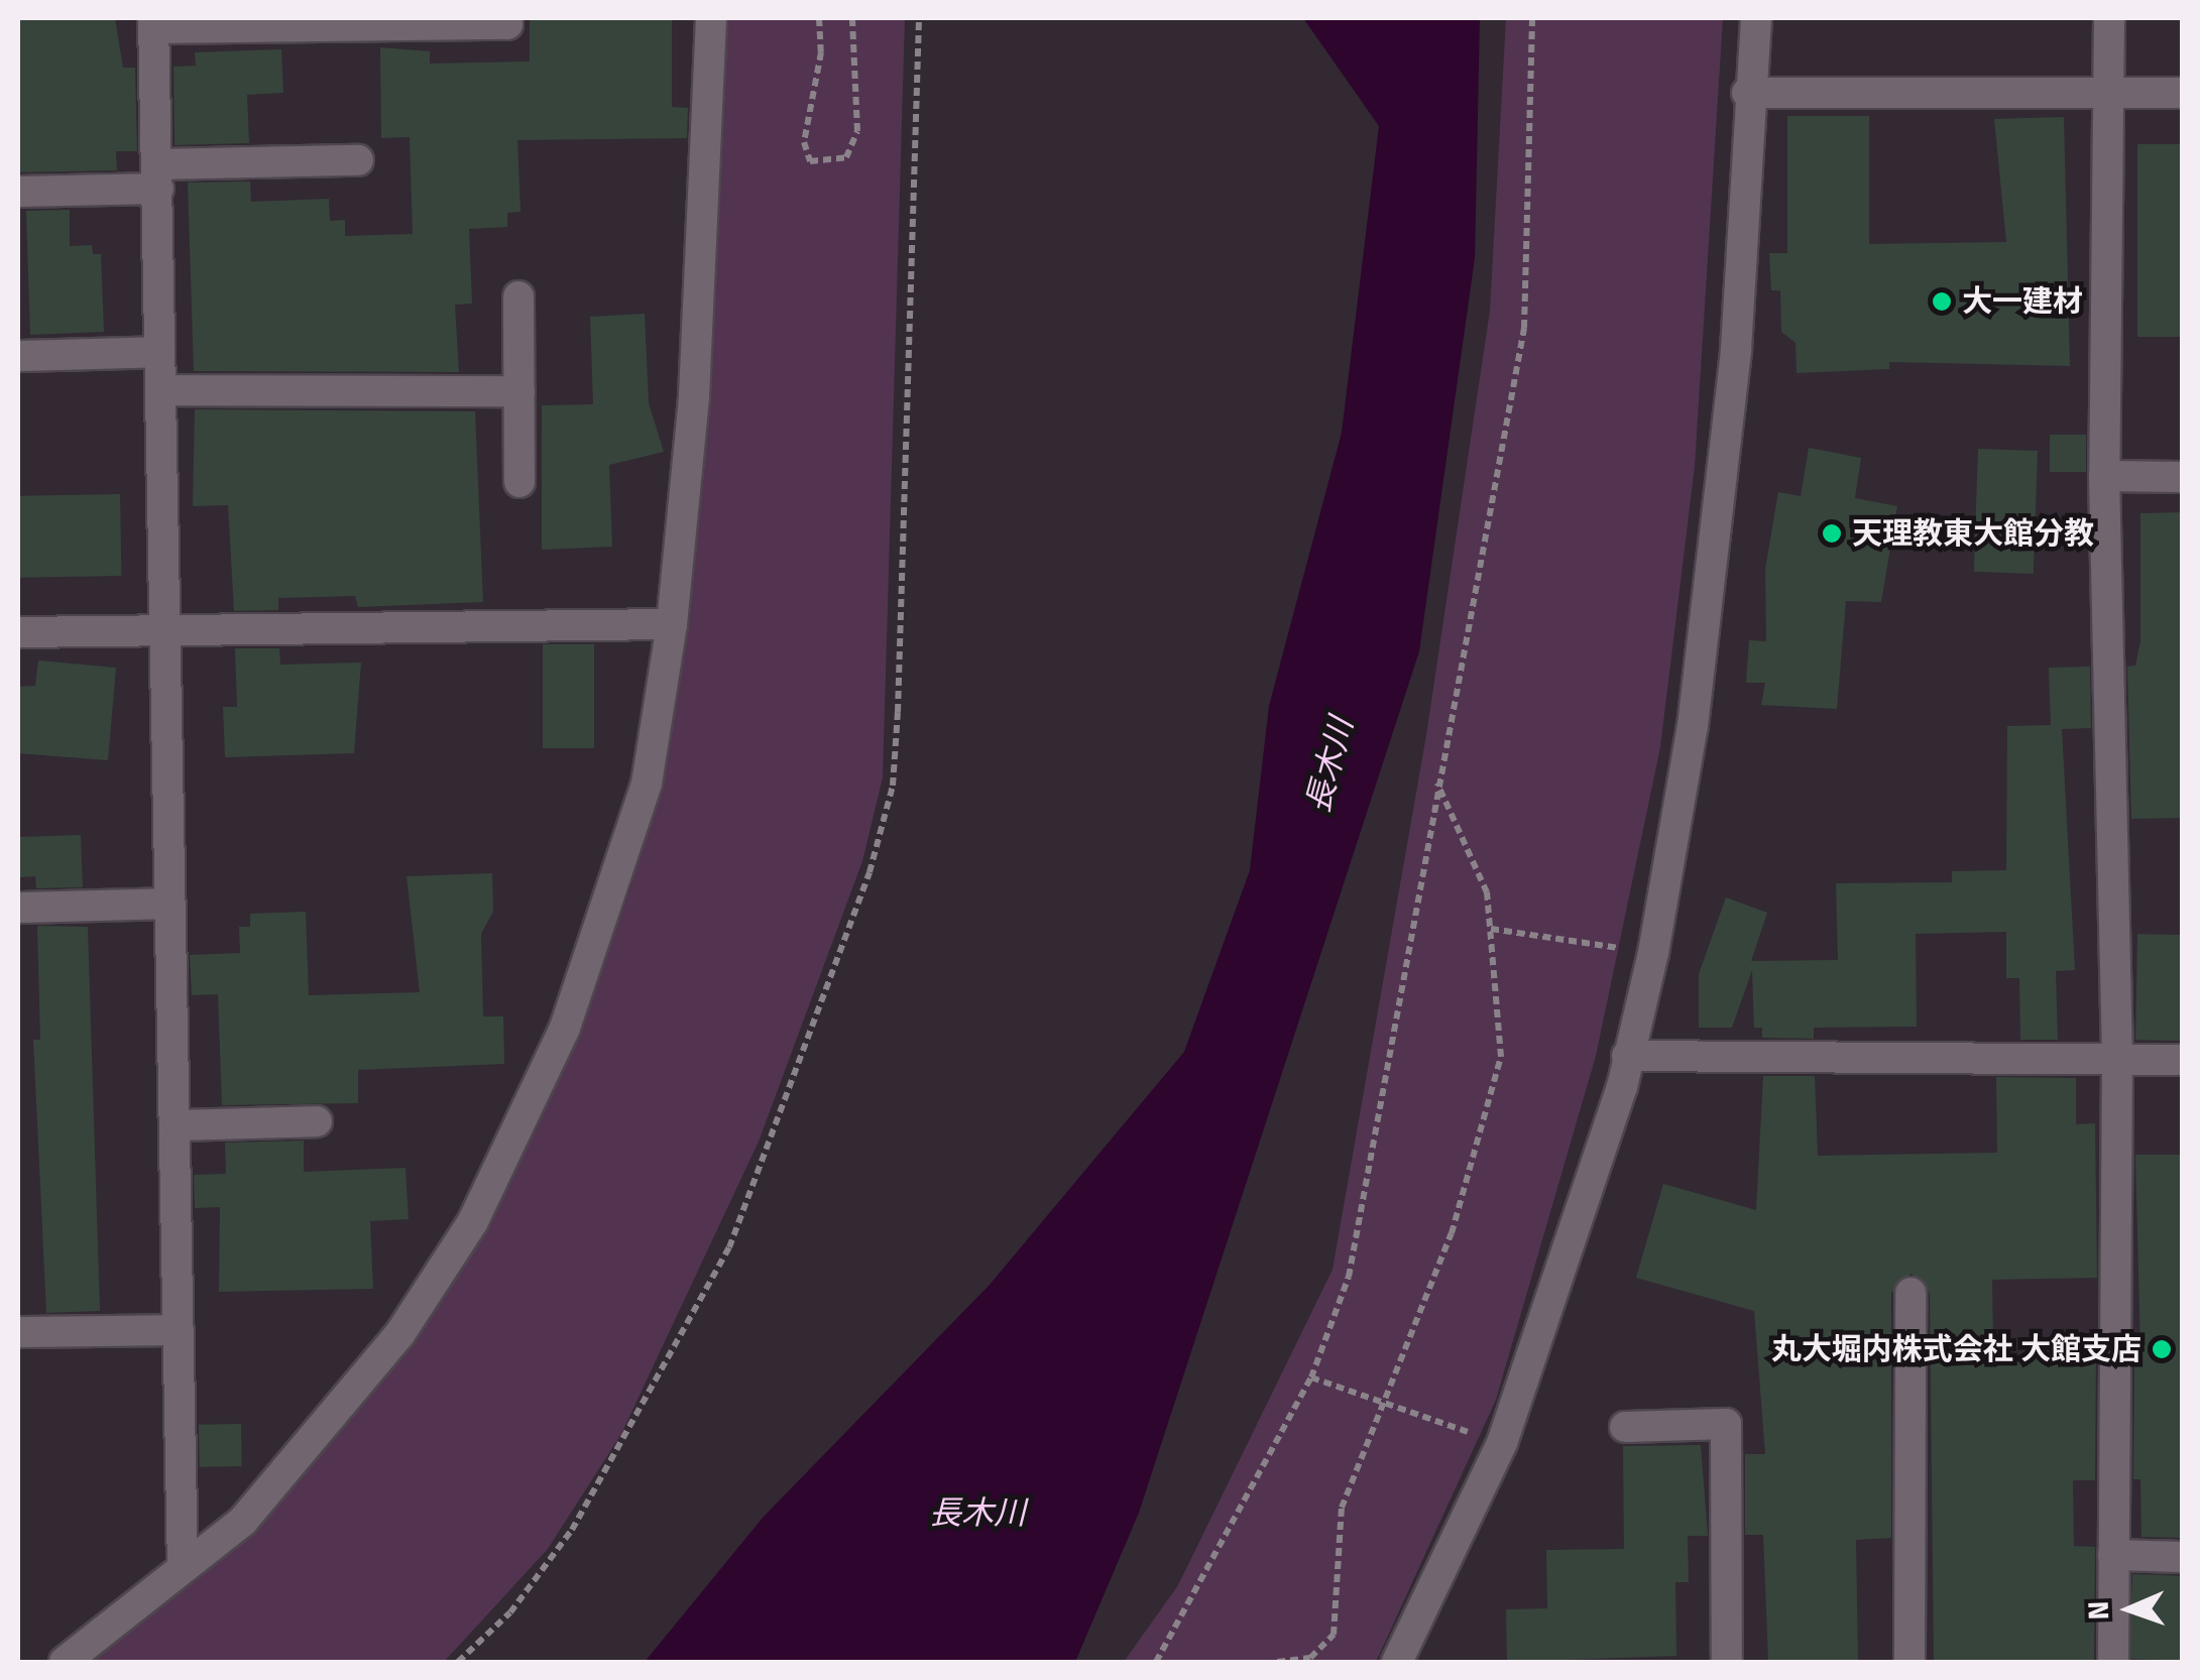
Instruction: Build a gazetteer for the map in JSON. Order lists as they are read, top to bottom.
{
  "water": ["長木川"],
  "places": ["大一建材", "天理教東大館分教", "丸大堀内株式会社 大館支店"],
  "north": "left"
}
